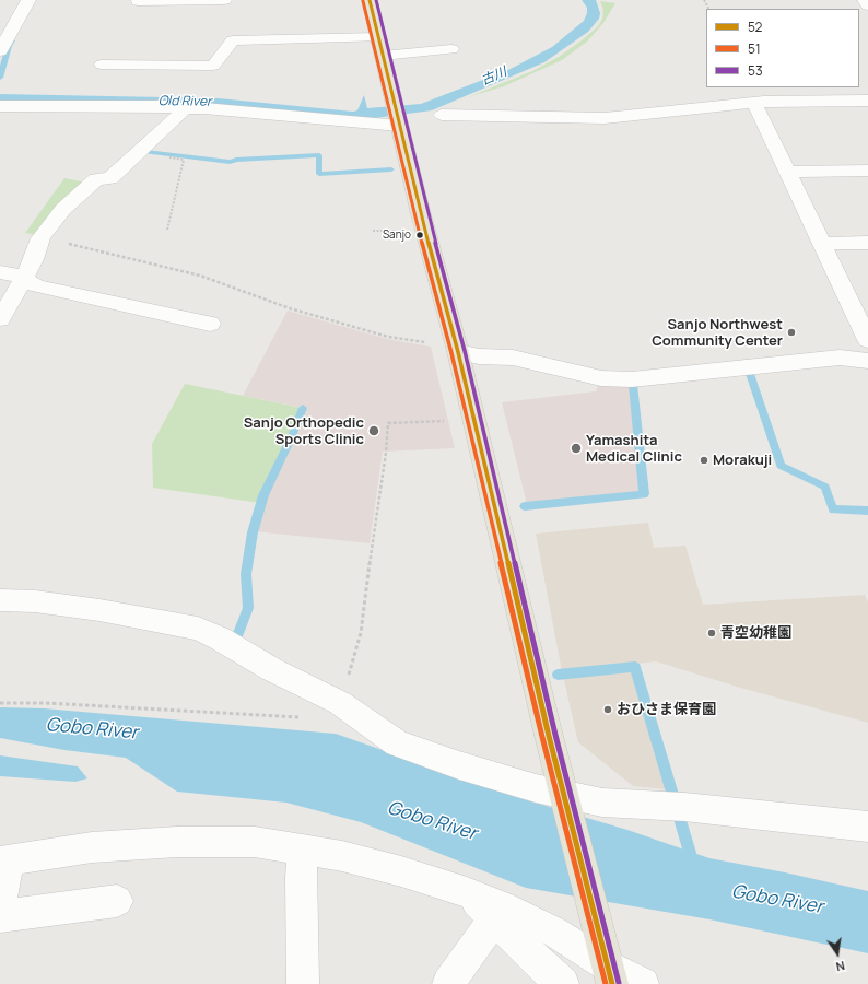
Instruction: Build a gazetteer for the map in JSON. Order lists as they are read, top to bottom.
{
  "water": ["古川", "Old River", "Gobo River"],
  "places": [
    "Sanjo",
    "Sanjo Northwest Community Center",
    "Sanjo Orthopedic Sports Clinic",
    "Yamashita Medical Clinic",
    "Morakuji",
    "青空幼稚園",
    "おひさま保育園"
  ],
  "lines": ["transit line 52", "transit line 53", "transit line 51"],
  "legend": ["52", "51", "53"],
  "north": "bottom"
}
